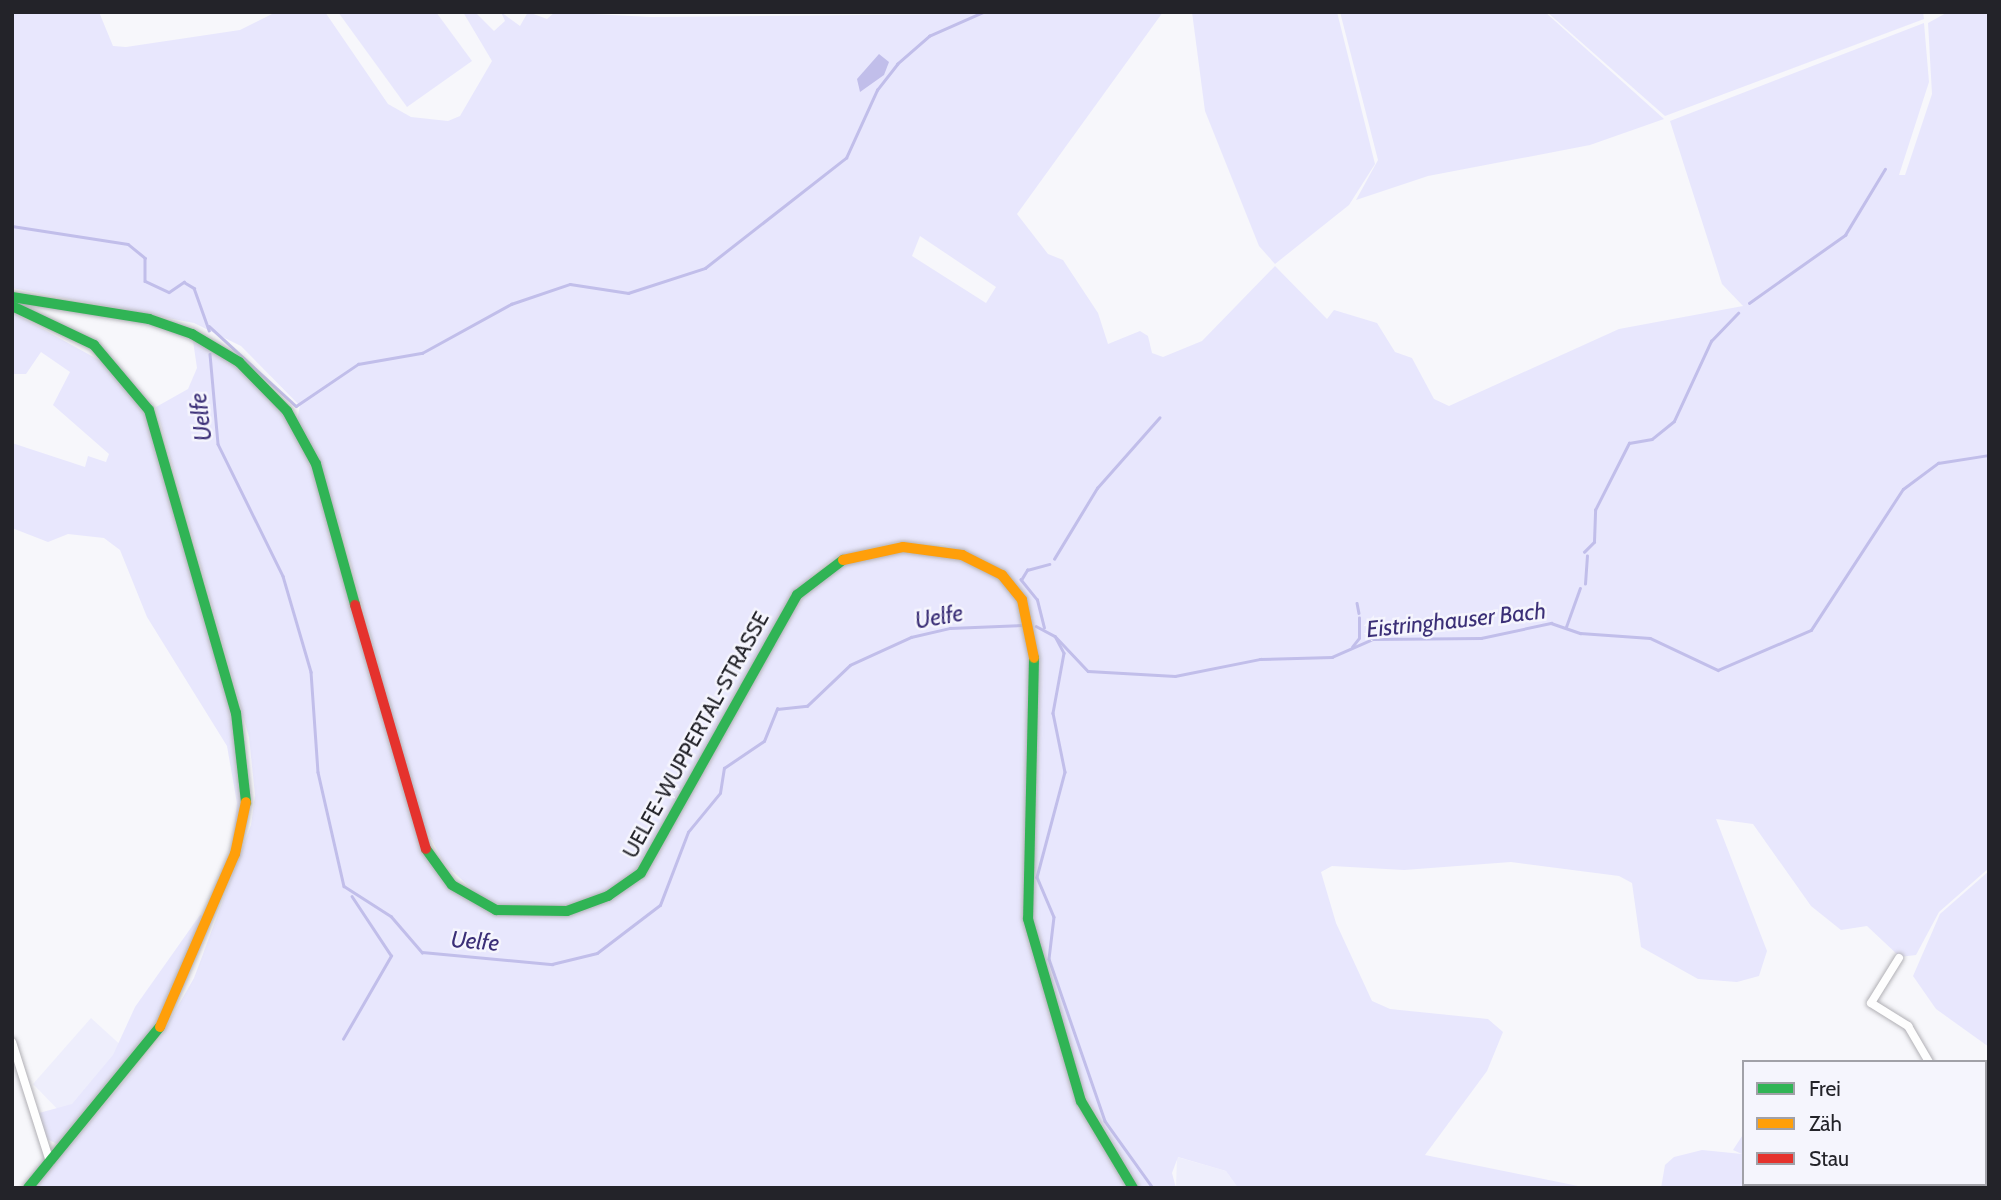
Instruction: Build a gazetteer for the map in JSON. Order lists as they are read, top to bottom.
{
  "streets": {
    "main road": ["UELFE-WUPPERTAL-STRASSE"]
  },
  "water": ["Uelfe", "Eistringhauser Bach"],
  "legend": ["Frei", "Zäh", "Stau"]
}
